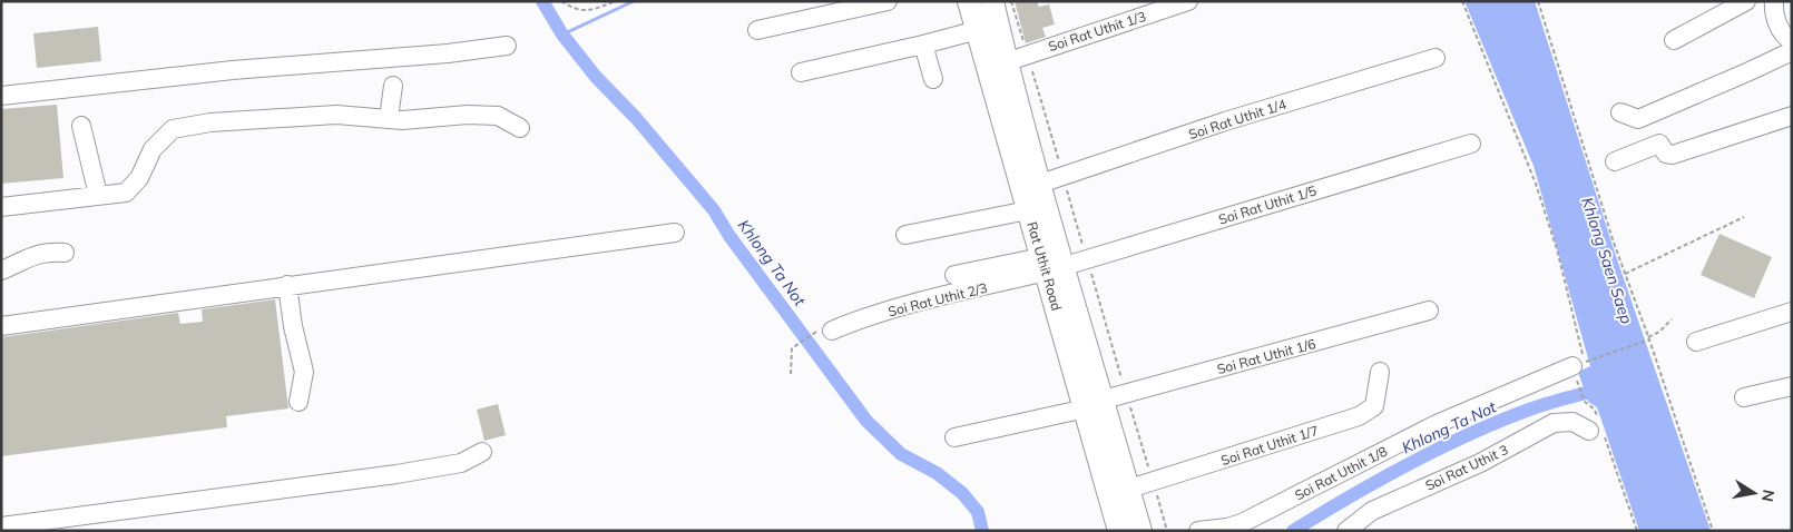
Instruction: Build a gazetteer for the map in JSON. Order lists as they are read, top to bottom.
{
  "streets": {
    "main road": ["Rat Uthit Road"],
    "street": [
      "Soi Rat Uthit 1/3",
      "Soi Rat Uthit 1/4",
      "Soi Rat Uthit 1/5",
      "Soi Rat Uthit 2/3",
      "Soi Rat Uthit 1/6",
      "Soi Rat Uthit 1/7",
      "Soi Rat Uthit 3",
      "Soi Rat Uthit 1/8"
    ]
  },
  "crossings": [
    ["Soi Rat Uthit 1/3", "Rat Uthit Road"],
    ["Soi Rat Uthit 1/4", "Rat Uthit Road"],
    ["Soi Rat Uthit 1/5", "Rat Uthit Road"],
    ["Soi Rat Uthit 1/5", "Soi Rat Uthit 2/3"],
    ["Rat Uthit Road", "Soi Rat Uthit 2/3"],
    ["Rat Uthit Road", "Soi Rat Uthit 1/6"],
    ["Rat Uthit Road", "Soi Rat Uthit 1/7"]
  ],
  "water": ["Khlong Saen Saep", "Khlong Ta Not"],
  "north": "right"
}
